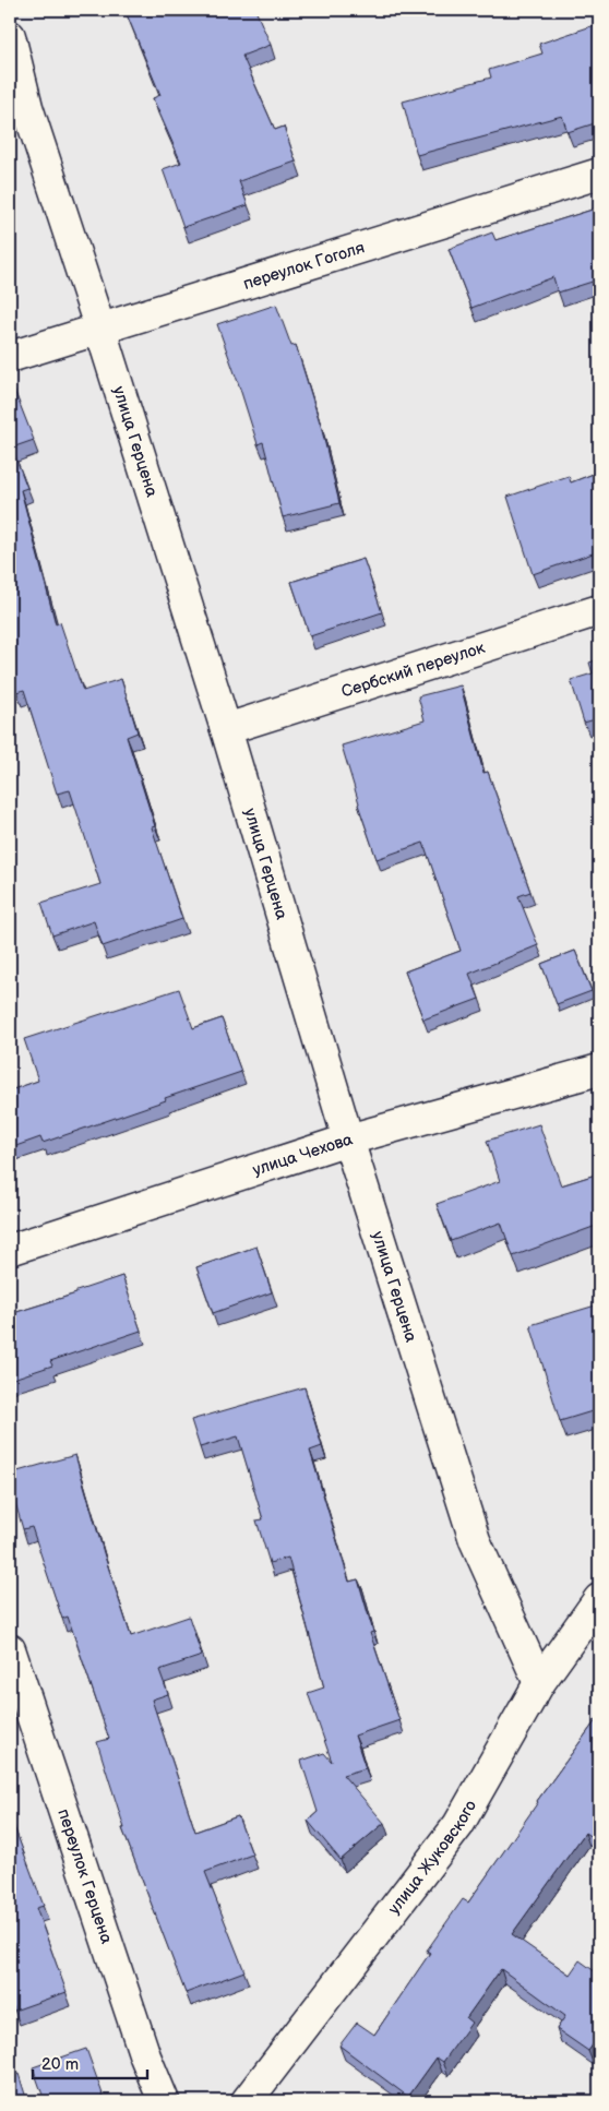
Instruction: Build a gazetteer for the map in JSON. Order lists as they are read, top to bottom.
{
  "streets": {
    "street": [
      "переулок Гоголя",
      "улица Герцена",
      "Сербский переулок",
      "улица Чехова",
      "улица Жуковского",
      "переулок Герцена"
    ]
  },
  "crossings": [
    ["переулок Гоголя", "улица Герцена"],
    ["улица Герцена", "Сербский переулок"],
    ["улица Герцена", "улица Чехова"],
    ["улица Герцена", "улица Жуковского"]
  ],
  "scale_bar": "20 m"
}
